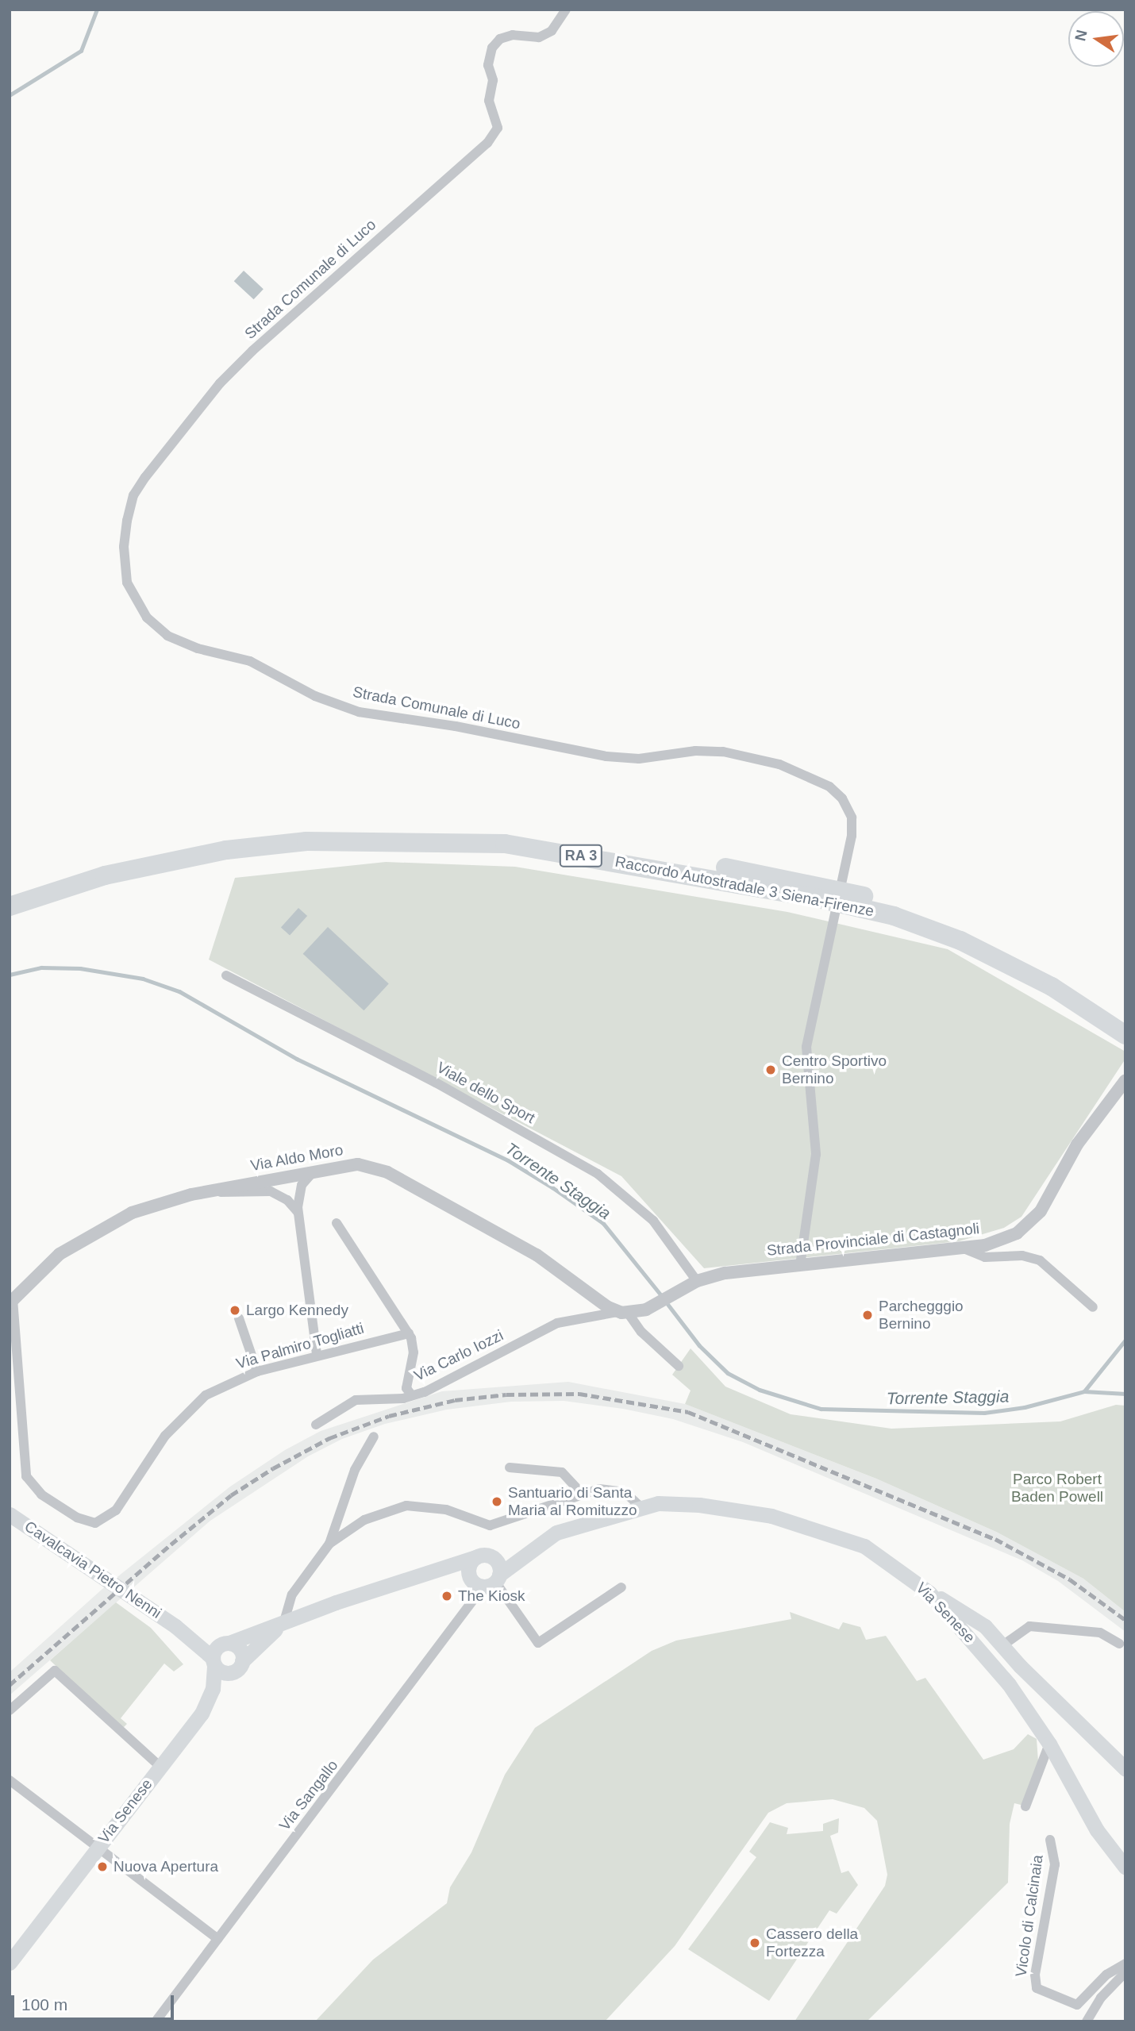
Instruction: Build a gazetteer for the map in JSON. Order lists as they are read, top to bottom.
{
  "streets": {
    "highway": ["RA 3", "Raccordo Autostradale 3 Siena-Firenze"],
    "main road": ["Cavalcavia Pietro Nenni", "Via Senese"],
    "street": [
      "Strada Comunale di Luco",
      "Viale dello Sport",
      "Via Aldo Moro",
      "Strada Provinciale di Castagnoli",
      "Via Palmiro Togliatti",
      "Via Carlo Iozzi",
      "Via Sangallo",
      "Vicolo di Calcinaia"
    ]
  },
  "crossings": [
    ["Strada Comunale di Luco", "Strada Provinciale di Castagnoli"],
    ["Viale dello Sport", "Strada Provinciale di Castagnoli"],
    ["Via Aldo Moro", "Strada Provinciale di Castagnoli"],
    ["Via Aldo Moro", "Via Palmiro Togliatti"],
    ["Via Aldo Moro", "Via Carlo Iozzi"],
    ["Strada Provinciale di Castagnoli", "Via Carlo Iozzi"],
    ["Cavalcavia Pietro Nenni", "Via Senese"],
    ["Via Senese", "Via Sangallo"]
  ],
  "water": ["Torrente Staggia"],
  "parks": ["Parco Robert Baden Powell"],
  "places": [
    "Centro Sportivo Bernino",
    "Largo Kennedy",
    "Parchegggio Bernino",
    "Santuario di Santa Maria al Romituzzo",
    "The Kiosk",
    "Nuova Apertura",
    "Cassero della Fortezza"
  ],
  "scale_bar": "100 m",
  "north": "left"
}
